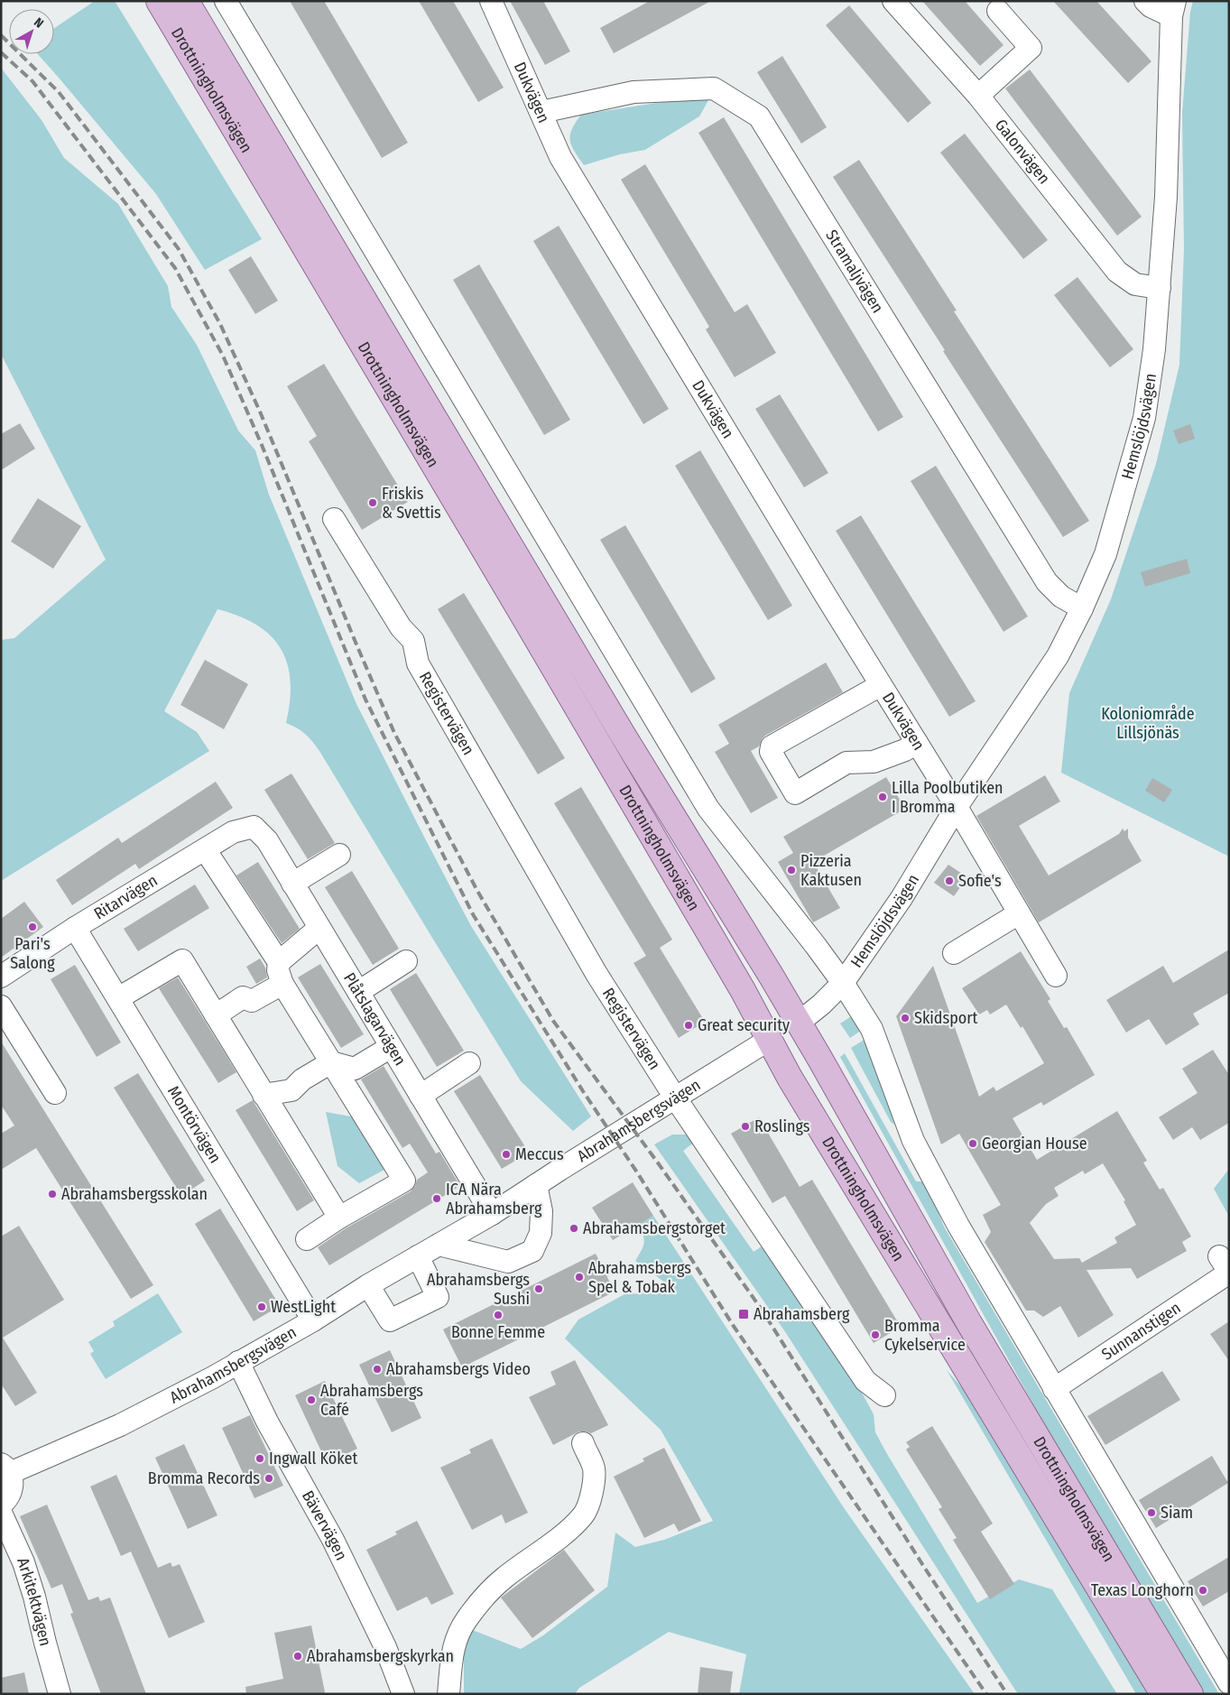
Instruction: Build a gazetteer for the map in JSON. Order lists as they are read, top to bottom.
{
  "streets": {
    "main road": ["Drottningholmsvägen"],
    "street": [
      "Dukvägen",
      "Galonvägen",
      "Stramaljvägen",
      "Hemslöjdsvägen",
      "Registervägen",
      "Ritarvägen",
      "Plåtslagarvägen",
      "Abrahamsbergsvägen",
      "Montörvägen",
      "Sunnanstigen",
      "Bävervägen",
      "Arkitektvägen"
    ]
  },
  "crossings": [
    ["Drottningholmsvägen", "Hemslöjdsvägen"],
    ["Drottningholmsvägen", "Abrahamsbergsvägen"],
    ["Dukvägen", "Stramaljvägen"],
    ["Dukvägen", "Hemslöjdsvägen"],
    ["Galonvägen", "Hemslöjdsvägen"],
    ["Stramaljvägen", "Hemslöjdsvägen"],
    ["Registervägen", "Abrahamsbergsvägen"],
    ["Ritarvägen", "Plåtslagarvägen"],
    ["Ritarvägen", "Montörvägen"],
    ["Plåtslagarvägen", "Abrahamsbergsvägen"],
    ["Abrahamsbergsvägen", "Montörvägen"],
    ["Abrahamsbergsvägen", "Bävervägen"]
  ],
  "parks": ["Koloniområde Lillsjönäs"],
  "places": {
    "other": [
      "Friskis & Svettis",
      "Lilla Poolbutiken I Bromma",
      "Pizzeria Kaktusen",
      "Sofie's",
      "Pari's Salong",
      "Skidsport",
      "Great security",
      "Roslings",
      "Georgian House",
      "Meccus",
      "Abrahamsbergsskolan",
      "ICA Nära Abrahamsberg",
      "Abrahamsbergstorget",
      "Abrahamsbergs Spel & Tobak",
      "Abrahamsbergs Sushi",
      "WestLight",
      "Bonne Femme",
      "Bromma Cykelservice",
      "Abrahamsbergs Video",
      "Abrahamsbergs Café",
      "Ingwall Köket",
      "Bromma Records",
      "Siam",
      "Texas Longhorn",
      "Abrahamsbergskyrkan"
    ],
    "transit": ["Abrahamsberg"]
  },
  "north": "top right"
}
